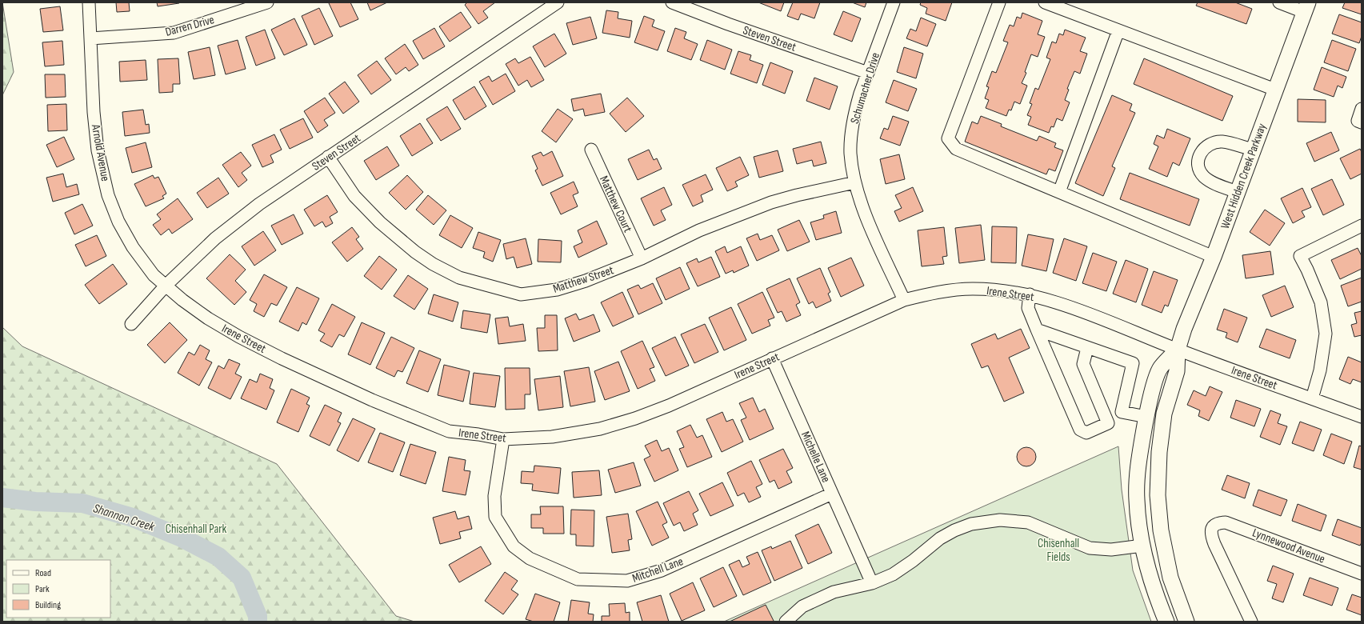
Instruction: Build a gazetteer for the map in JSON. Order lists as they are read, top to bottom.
{
  "streets": {
    "main road": ["West Hidden Creek Parkway"],
    "street": [
      "Darren Drive",
      "Steven Street",
      "Schumacher Drive",
      "Arnold Avenue",
      "Matthew Court",
      "Matthew Street",
      "Irene Street",
      "Michelle Lane",
      "Lynnewood Avenue",
      "Mitchell Lane"
    ]
  },
  "crossings": [
    ["Darren Drive", "Arnold Avenue"],
    ["Steven Street", "Schumacher Drive"],
    ["Steven Street", "Arnold Avenue"],
    ["Steven Street", "Matthew Street"],
    ["Steven Street", "Irene Street"],
    ["Schumacher Drive", "Matthew Street"],
    ["Schumacher Drive", "Irene Street"],
    ["Arnold Avenue", "Irene Street"],
    ["West Hidden Creek Parkway", "Irene Street"],
    ["Matthew Court", "Matthew Street"],
    ["Irene Street", "Michelle Lane"],
    ["Irene Street", "Mitchell Lane"],
    ["Michelle Lane", "Mitchell Lane"]
  ],
  "water": ["Shannon Creek"],
  "parks": ["Chisenhall Park", "Chisenhall Fields"],
  "legend": ["Road", "Park", "Building"]
}
